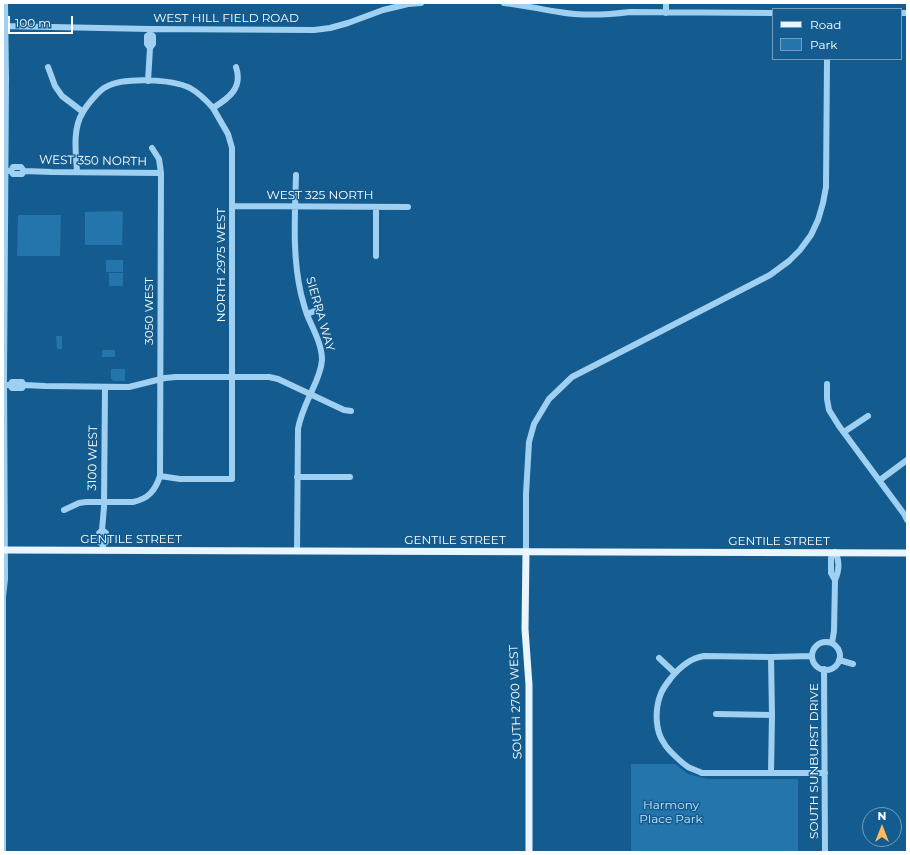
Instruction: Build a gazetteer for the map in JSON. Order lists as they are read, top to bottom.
{
  "streets": {
    "main road": ["GENTILE STREET", "SOUTH 2700 WEST"],
    "street": [
      "WEST HILL FIELD ROAD",
      "WEST 350 NORTH",
      "WEST 325 NORTH",
      "NORTH 2975 WEST",
      "3050 WEST",
      "SIERRA WAY",
      "3100 WEST",
      "SOUTH SUNBURST DRIVE"
    ]
  },
  "crossings": [
    ["WEST 350 NORTH", "3050 WEST"],
    ["WEST 325 NORTH", "NORTH 2975 WEST"],
    ["WEST 325 NORTH", "SIERRA WAY"],
    ["NORTH 2975 WEST", "3050 WEST"],
    ["SIERRA WAY", "GENTILE STREET"],
    ["3100 WEST", "GENTILE STREET"],
    ["GENTILE STREET", "SOUTH 2700 WEST"]
  ],
  "parks": ["Harmony Place Park"],
  "legend": ["Road", "Park"],
  "scale_bar": "100 m",
  "north": "top"
}
